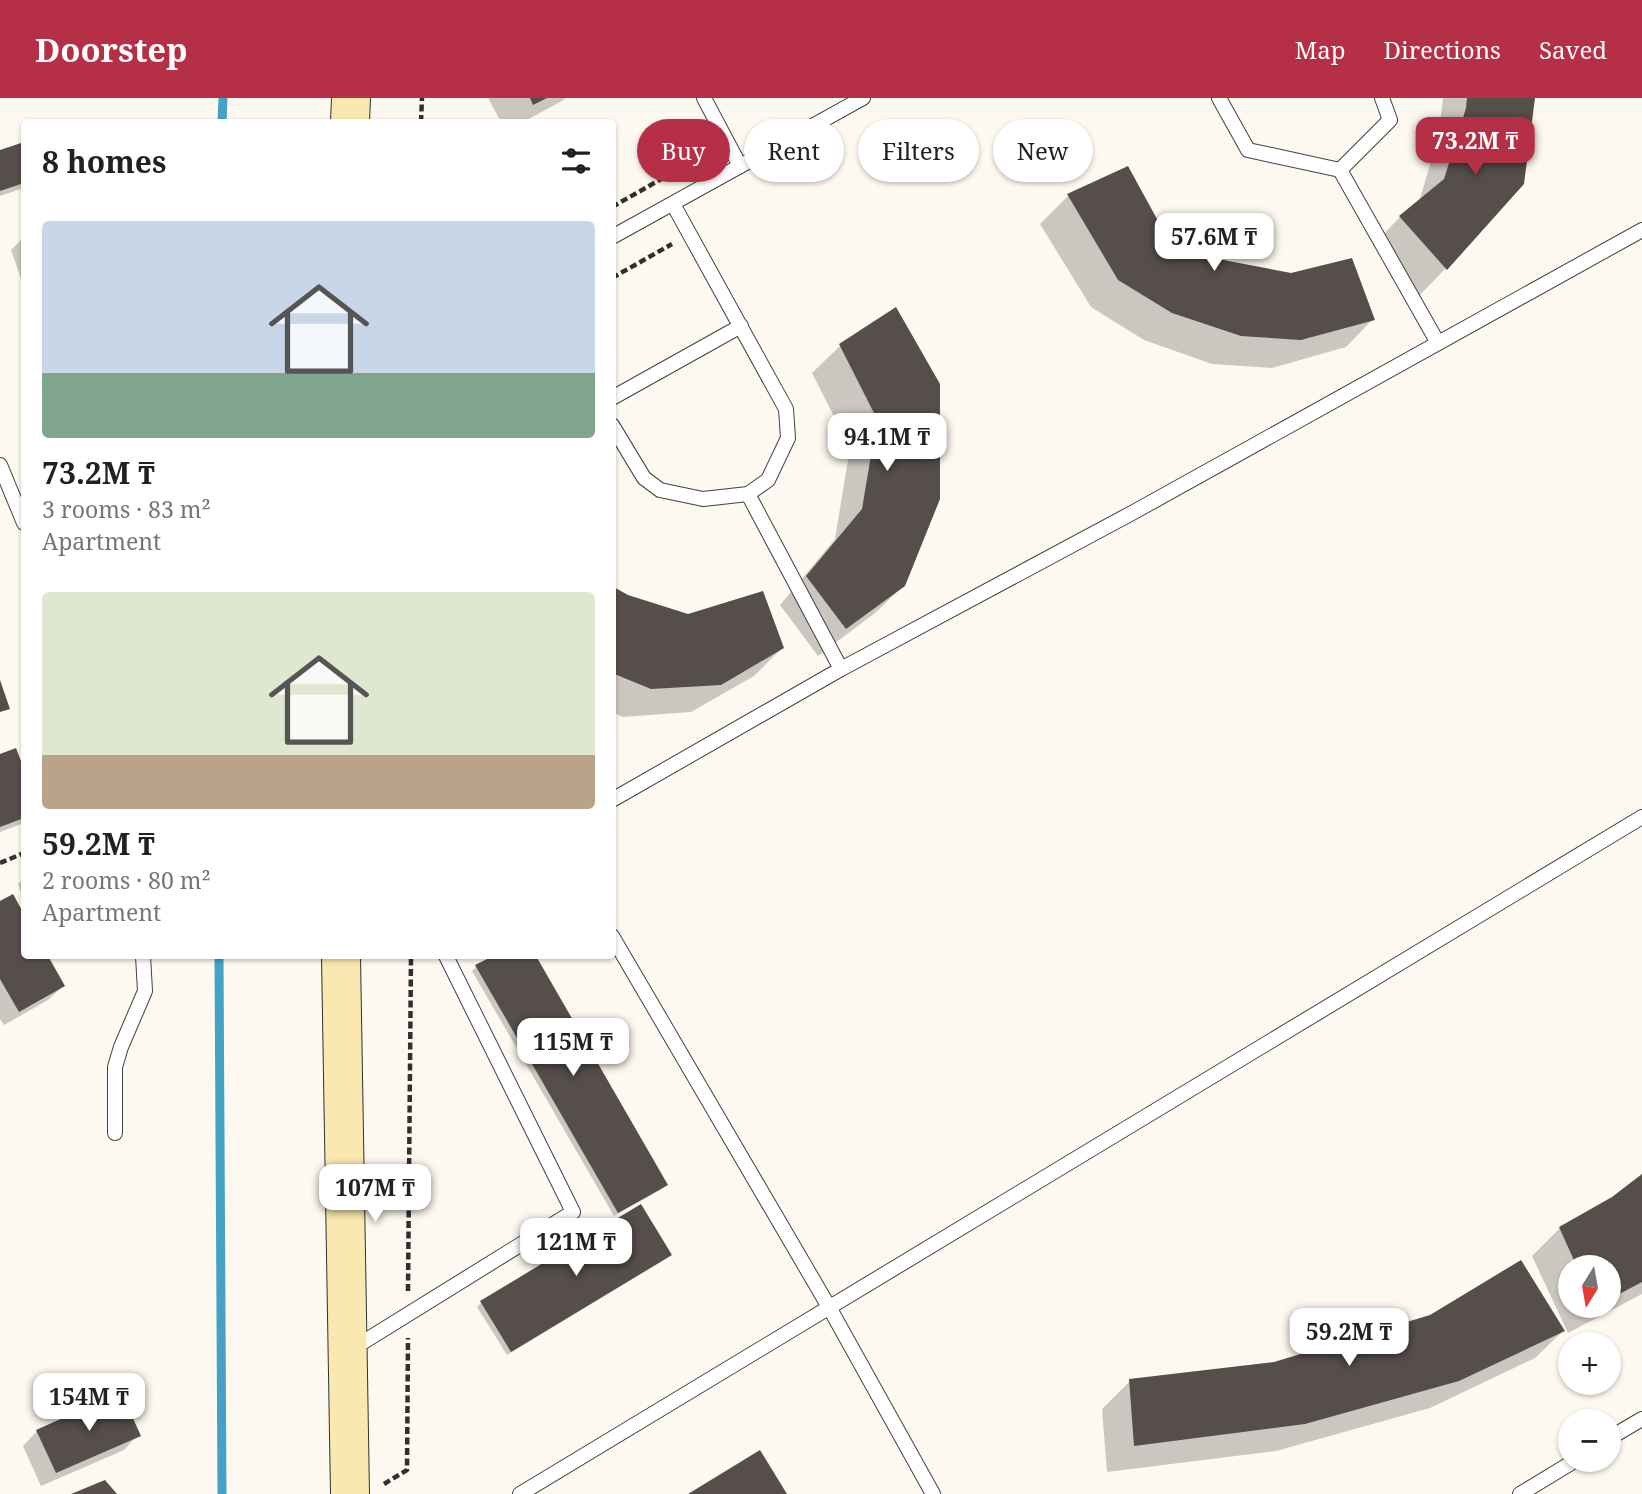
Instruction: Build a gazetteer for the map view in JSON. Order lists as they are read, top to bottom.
{
  "north": "bottom",
  "page": {
    "header": "Doorstep",
    "nav": ["Map", "Directions", "Saved"],
    "price": [
      "73.2M ₸",
      "57.6M ₸",
      "94.1M ₸",
      "115M ₸",
      "107M ₸",
      "121M ₸",
      "59.2M ₸",
      "154M ₸"
    ],
    "chip": [
      "Buy",
      "Rent",
      "Filters",
      "New"
    ],
    "heading": "8 homes",
    "list": [
      {
        "name": "73.2M ₸",
        "note": "3 rooms · 83 m² · Apartment"
      },
      {
        "name": "59.2M ₸",
        "note": "2 rooms · 80 m² · Apartment"
      }
    ],
    "map_buttons": ["+", "−"]
  }
}
